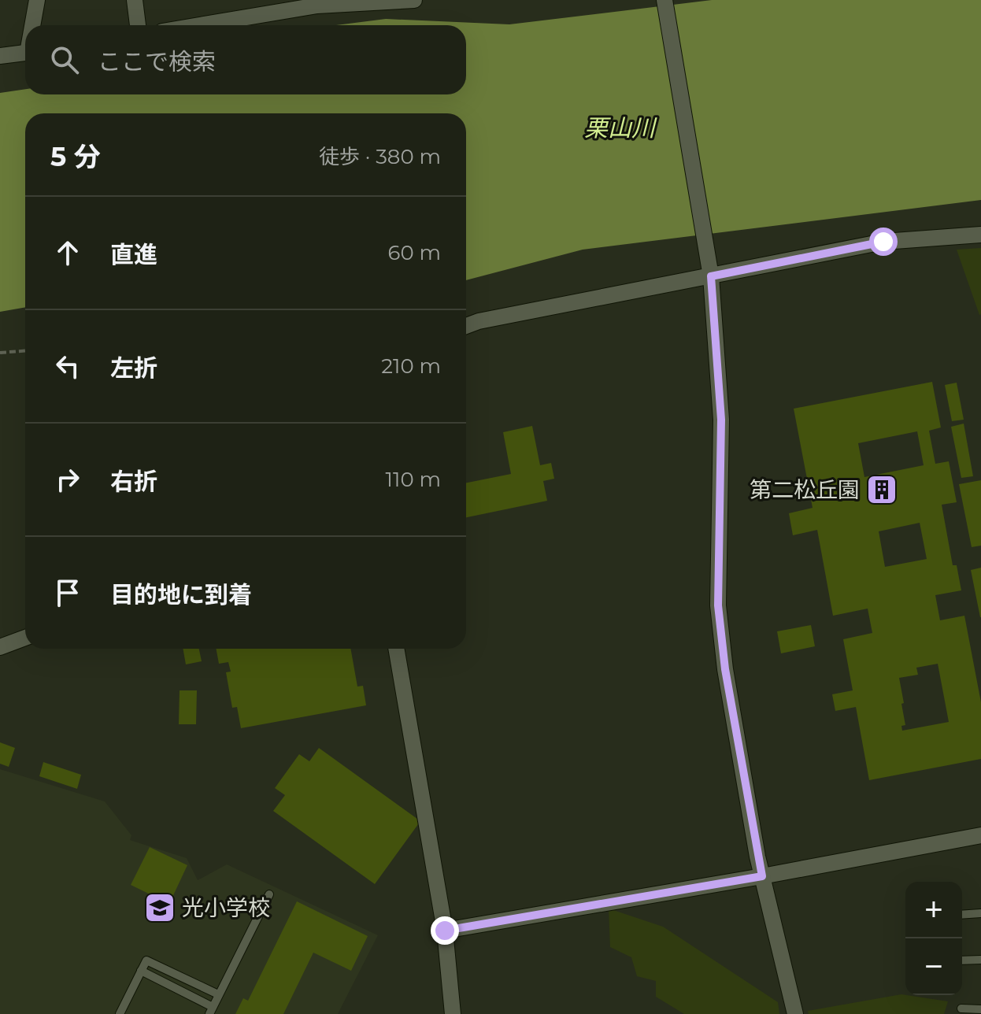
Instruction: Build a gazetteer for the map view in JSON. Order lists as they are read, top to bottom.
{
  "water": ["栗山川"],
  "places": {
    "building": ["第二松丘園"],
    "school or university": ["光小学校"]
  },
  "page": {
    "search": "ここで検索",
    "heading": ["5 分", "徒歩 · 380 m"],
    "list": [
      ["直進", "60 m"],
      ["左折", "210 m"],
      ["右折", "110 m"],
      "目的地に到着"
    ],
    "map_buttons": ["+", "−"]
  }
}
